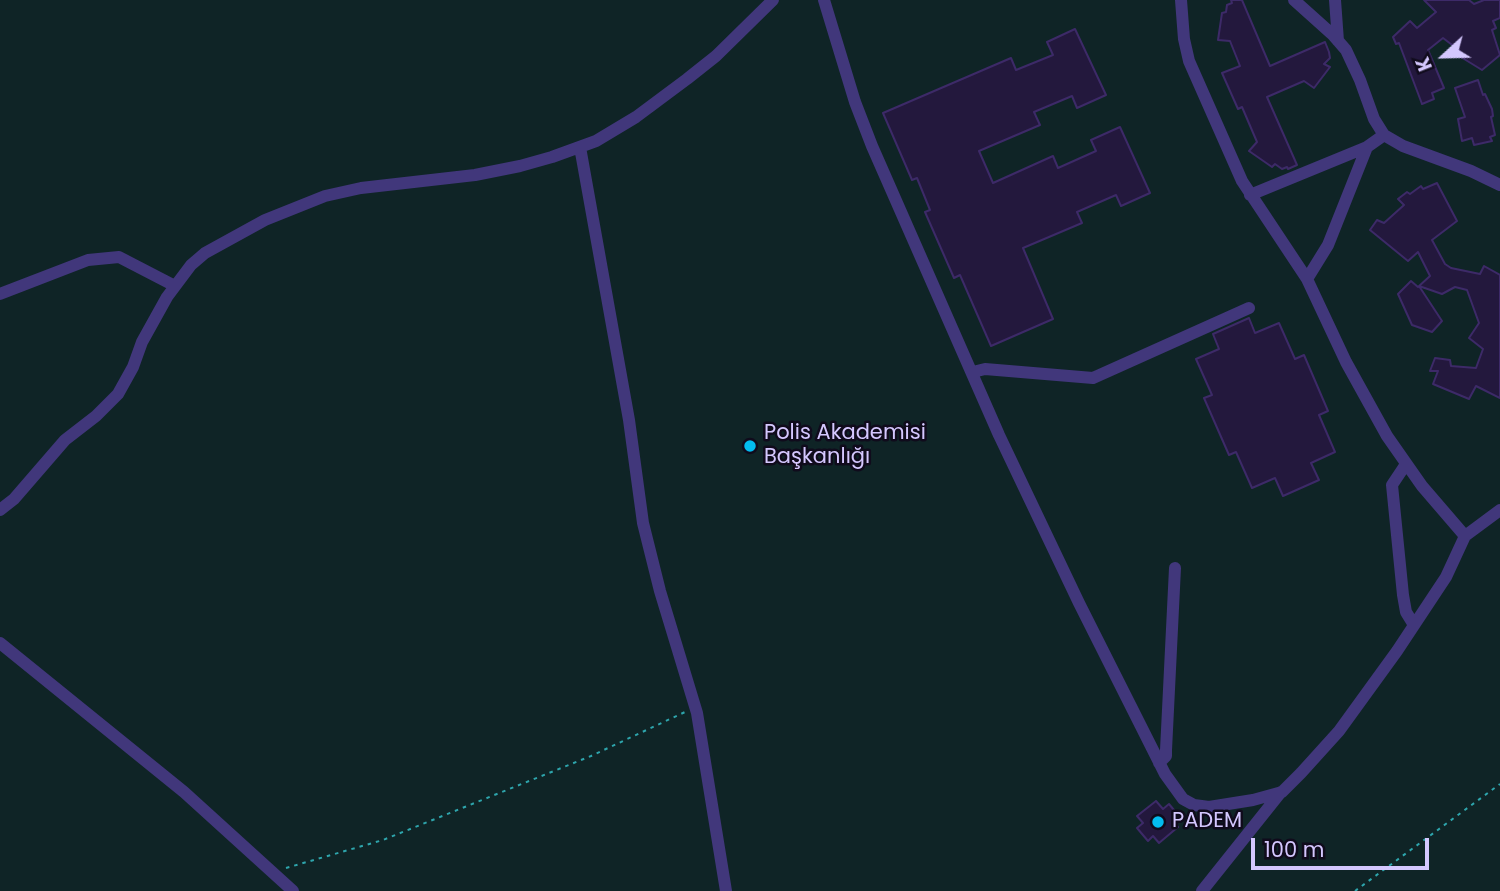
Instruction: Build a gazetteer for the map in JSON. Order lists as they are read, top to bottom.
{
  "places": ["Polis Akademisi Başkanlığı", "PADEM"],
  "scale_bar": "100 m",
  "north": "left"
}
